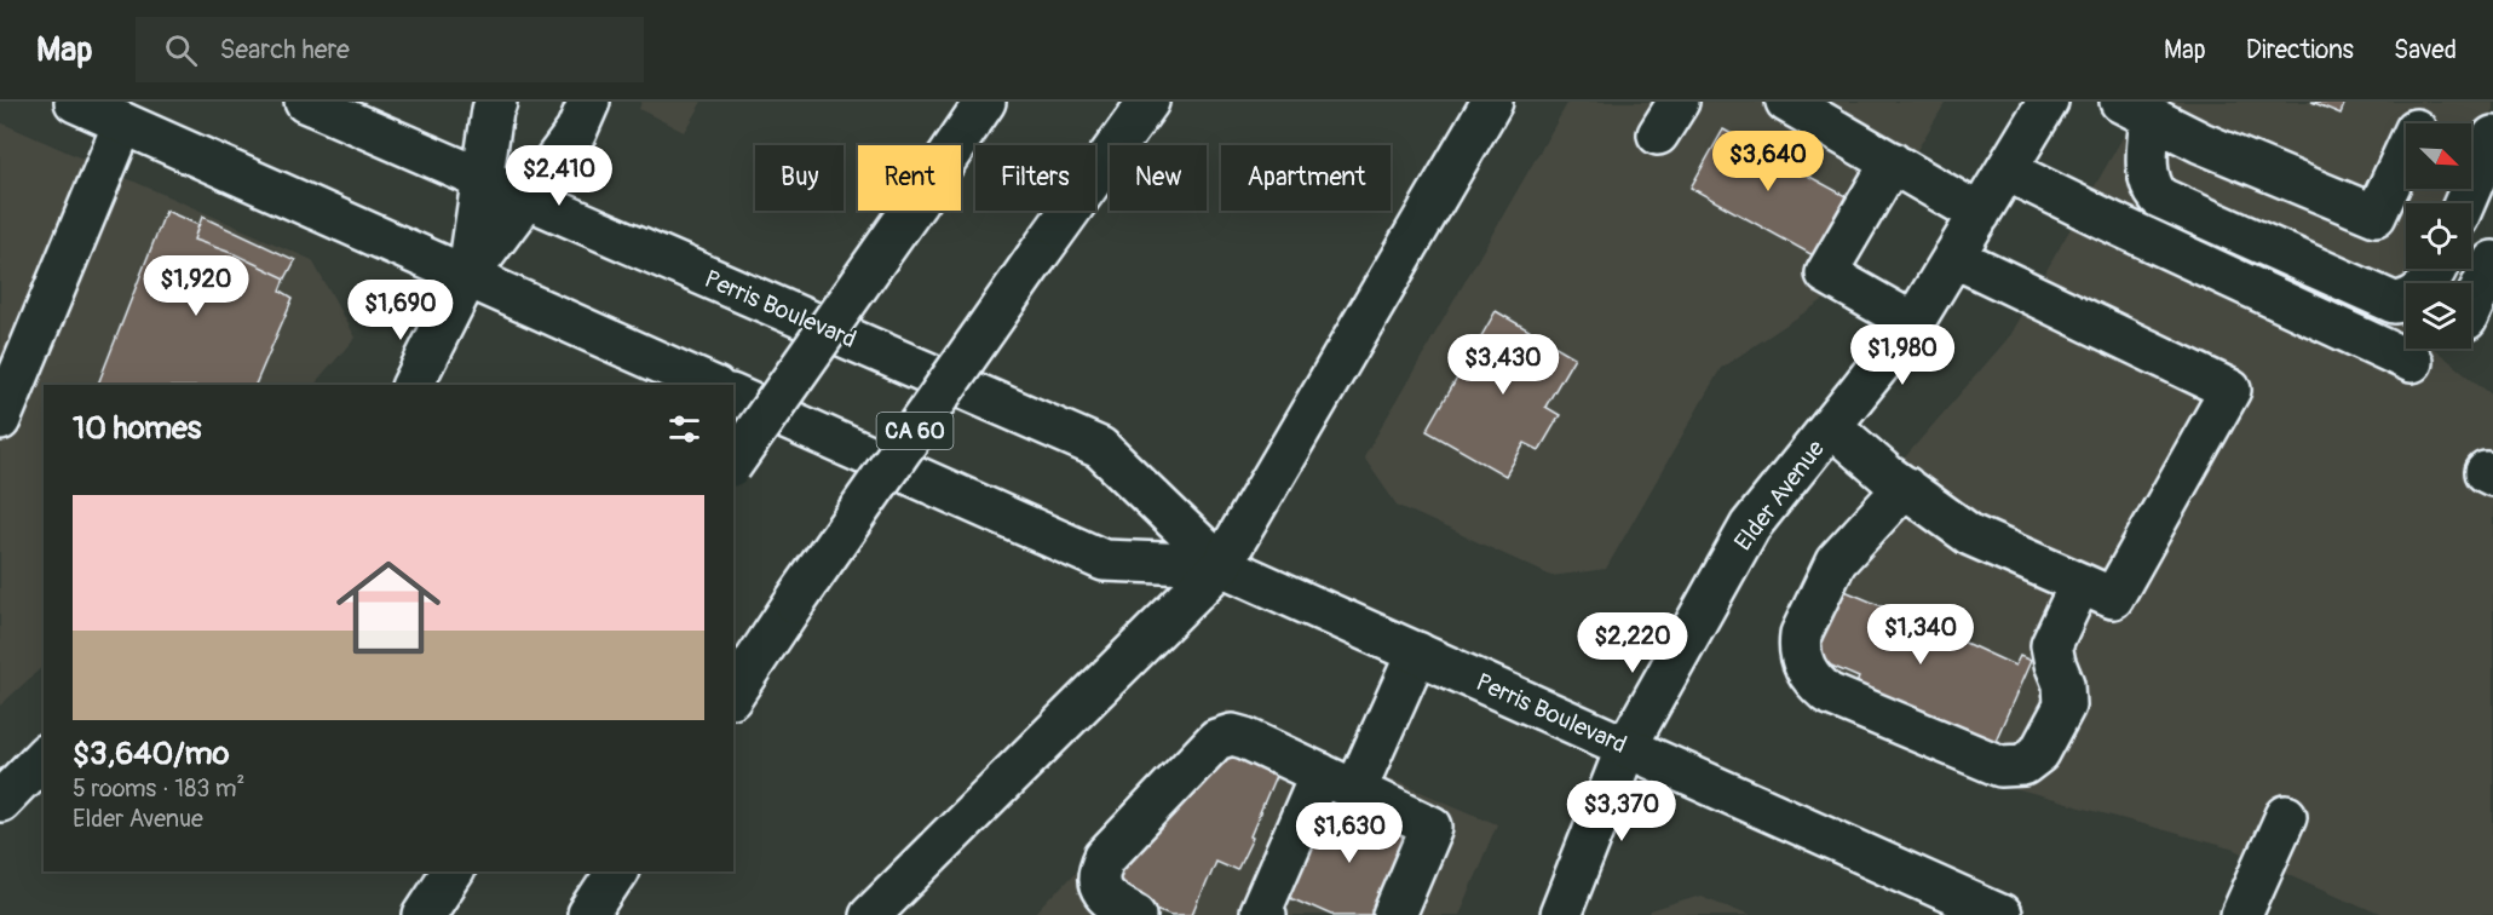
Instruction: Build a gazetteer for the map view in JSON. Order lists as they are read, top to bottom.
{
  "streets": {
    "main road": ["Perris Boulevard", "CA 60", "Elder Avenue"]
  },
  "crossings": [
    ["Perris Boulevard", "Elder Avenue"]
  ],
  "north": "bottom right",
  "page": {
    "header": "Map",
    "search": "Search here",
    "nav": ["Map", "Directions", "Saved"],
    "price": [
      "$3,640",
      "$2,410",
      "$1,920",
      "$1,690",
      "$1,980",
      "$3,430",
      "$1,340",
      "$2,220",
      "$3,370",
      "$1,630"
    ],
    "chip": [
      "Buy",
      "Rent",
      "Filters",
      "New",
      "Apartment"
    ],
    "heading": "10 homes",
    "list": [
      {
        "name": "$3,640/mo",
        "note": "5 rooms · 183 m² · Elder Avenue"
      }
    ]
  }
}
